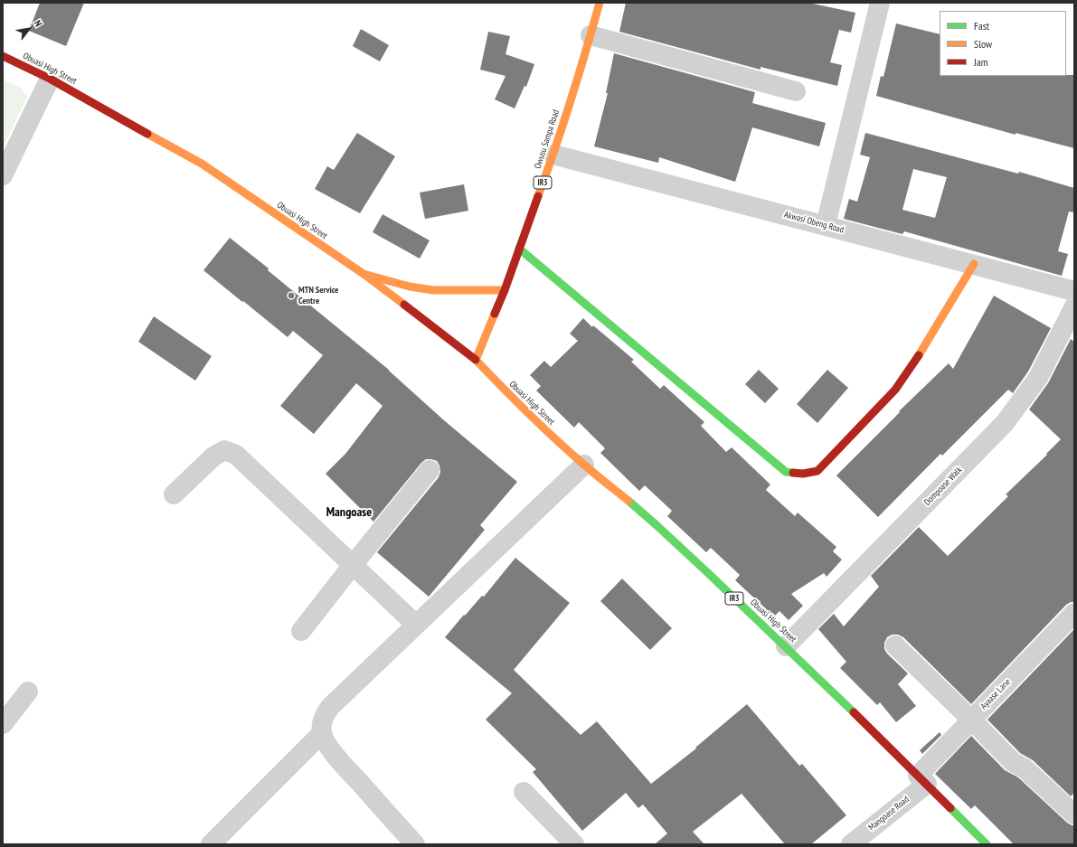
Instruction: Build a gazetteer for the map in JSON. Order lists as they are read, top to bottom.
{
  "streets": {
    "main road": ["Obuasi High Street", "Owusu Sampa Road", "IR3"],
    "street": [
      "Akwasi Obeng Road",
      "Dompoase Walk",
      "Ayaase Lane",
      "Mangoase Road"
    ]
  },
  "crossings": [
    ["Obuasi High Street", "Owusu Sampa Road"],
    ["Obuasi High Street", "Dompoase Walk"],
    ["Obuasi High Street", "Ayaase Lane"],
    ["Obuasi High Street", "Mangoase Road"],
    ["Owusu Sampa Road", "Akwasi Obeng Road"],
    ["Ayaase Lane", "Mangoase Road"]
  ],
  "districts": ["Mangoase"],
  "places": ["MTN Service Centre"],
  "legend": ["Fast", "Slow", "Jam"],
  "north": "top right"
}
